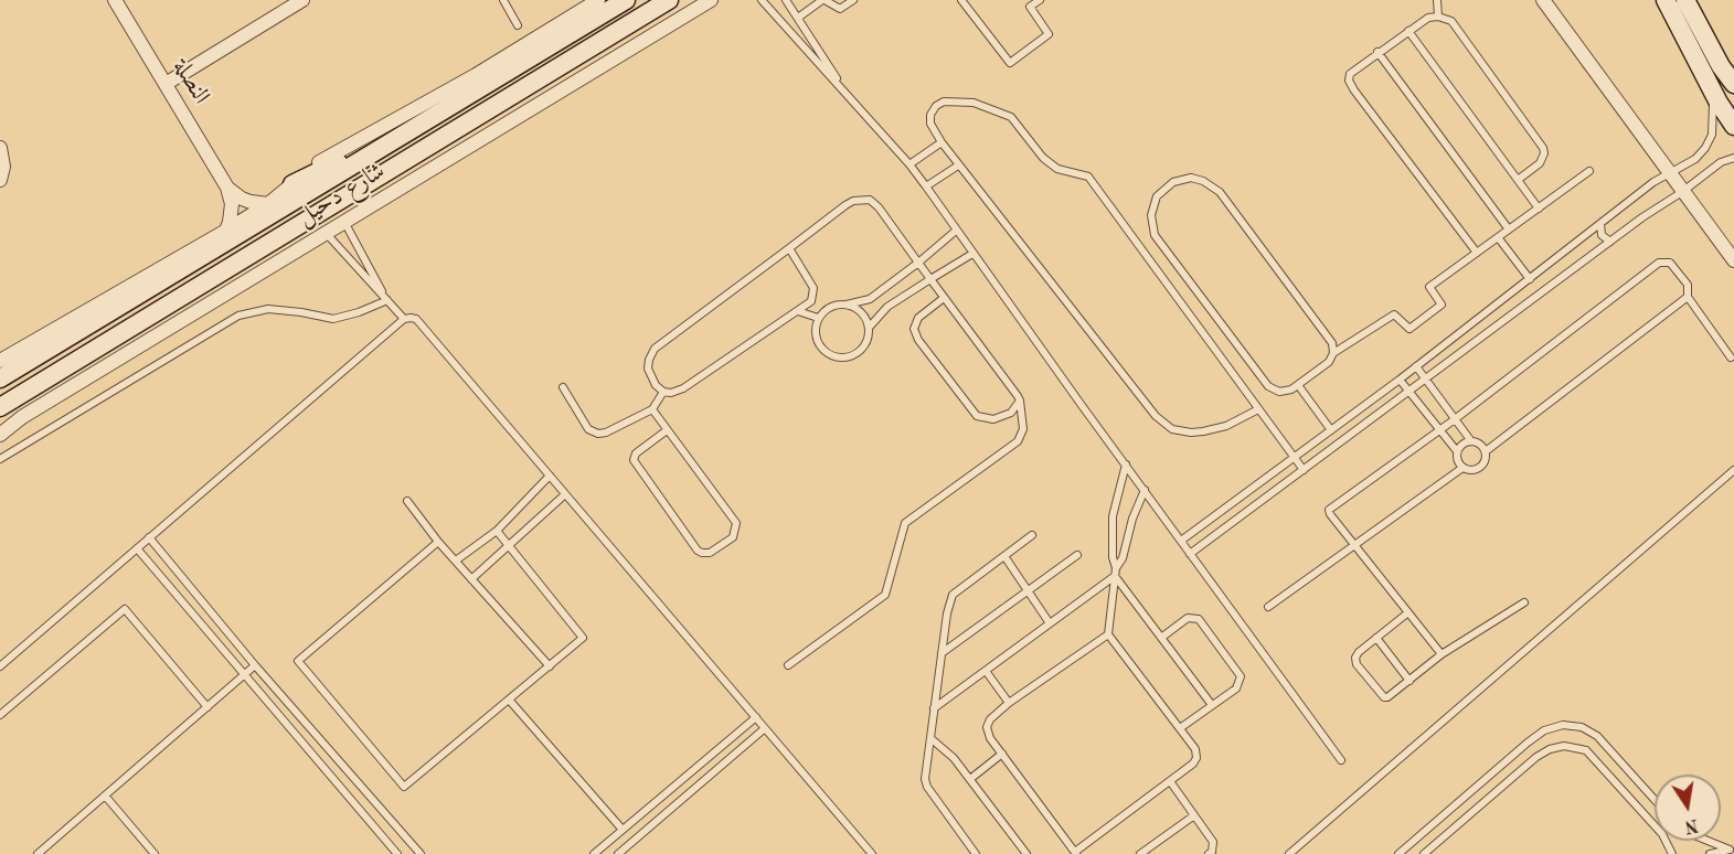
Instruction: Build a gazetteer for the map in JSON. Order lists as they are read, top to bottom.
{
  "streets": {
    "main road": ["شارع دحيل"],
    "street": ["النصلة"]
  },
  "crossings": [
    ["النصلة", "شارع دحيل"]
  ],
  "north": "bottom"
}
